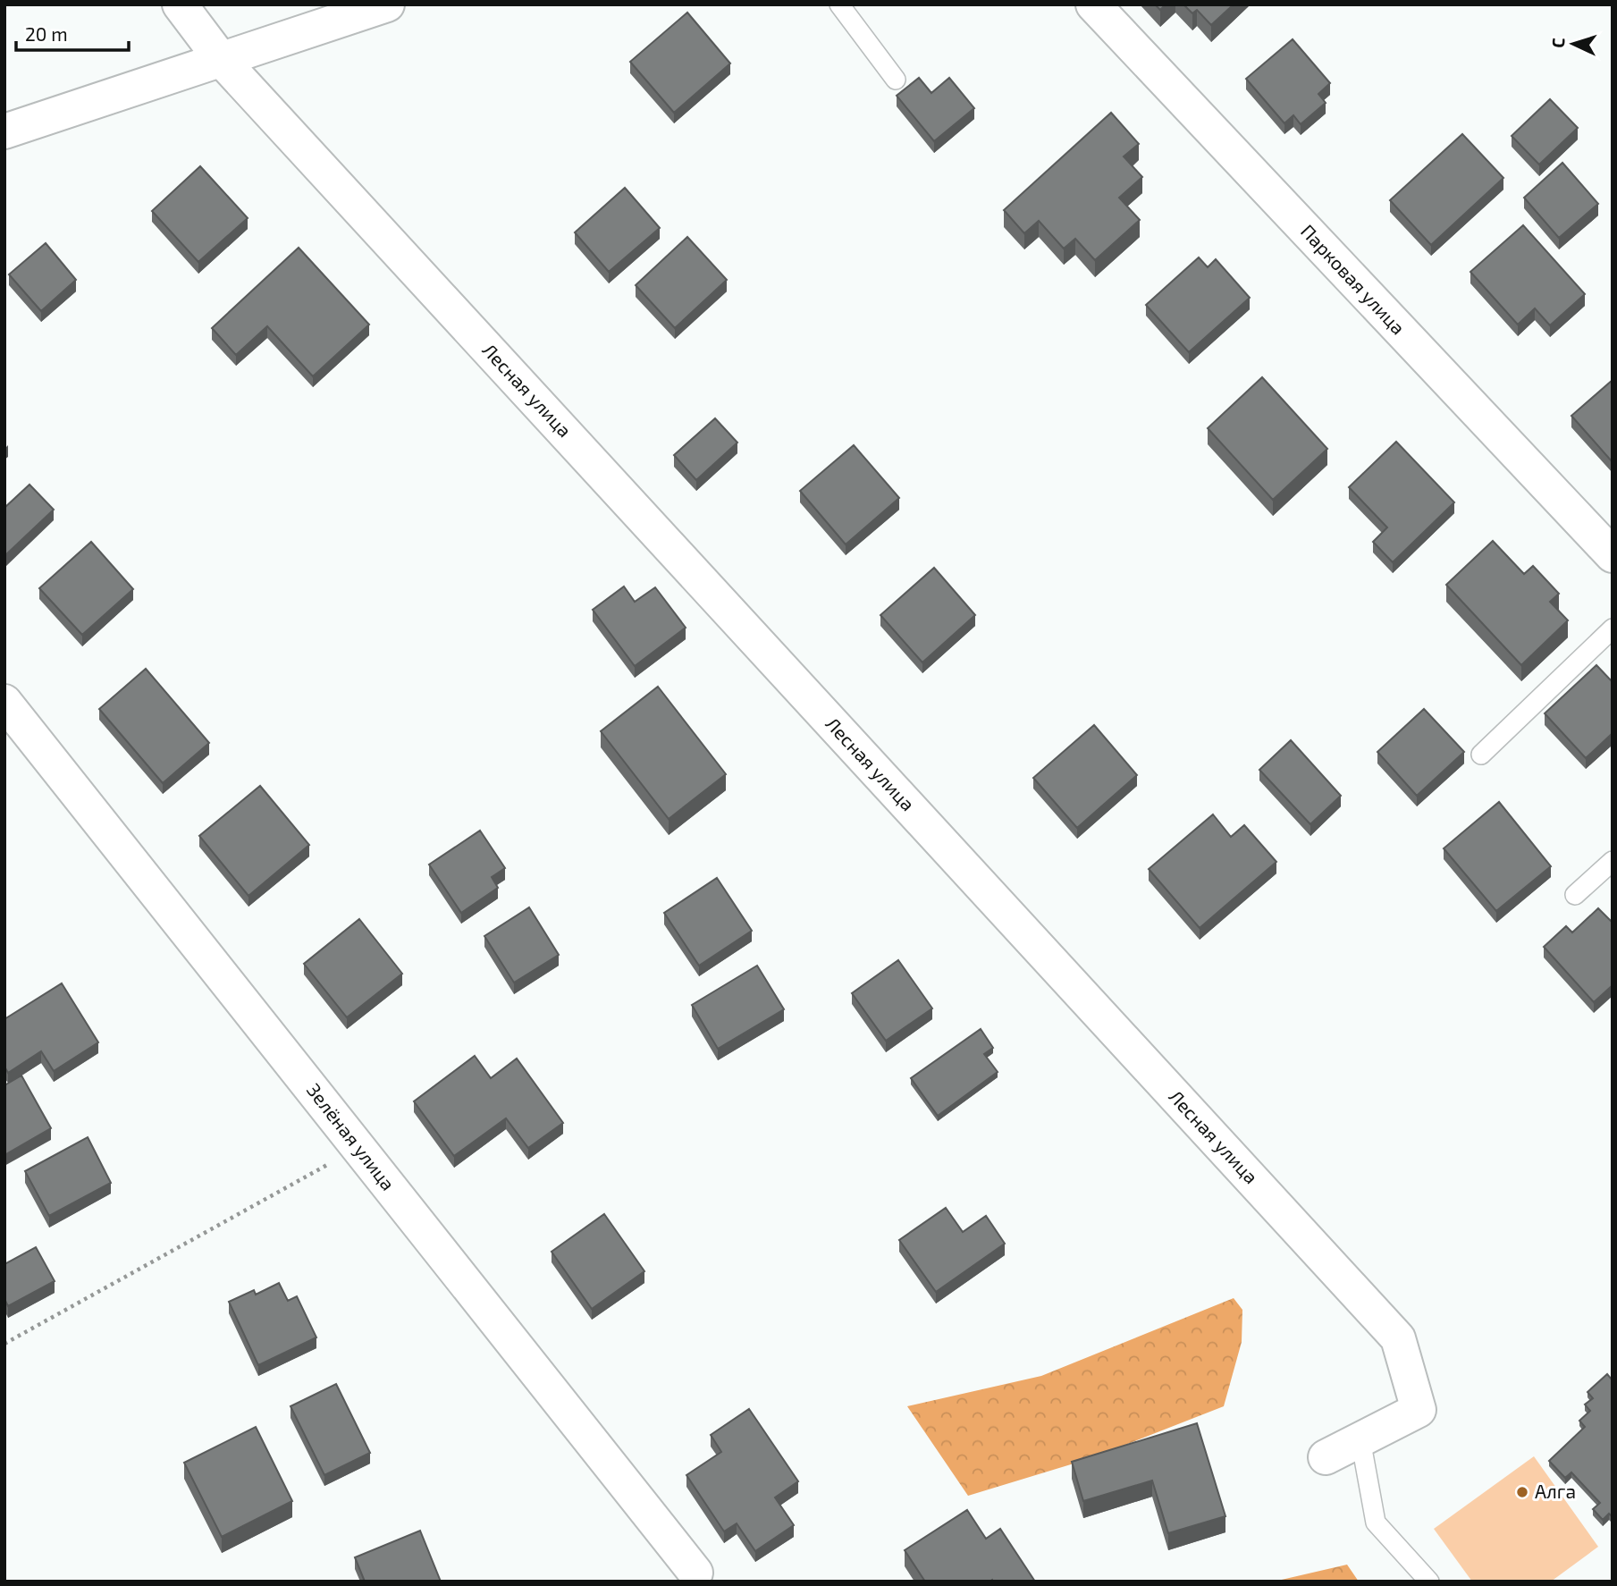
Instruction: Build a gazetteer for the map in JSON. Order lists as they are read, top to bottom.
{
  "streets": {
    "street": ["Парковая улица", "Лесная улица", "Зелёная улица"]
  },
  "places": ["Алга"],
  "scale_bar": "20 m",
  "north": "left"
}
